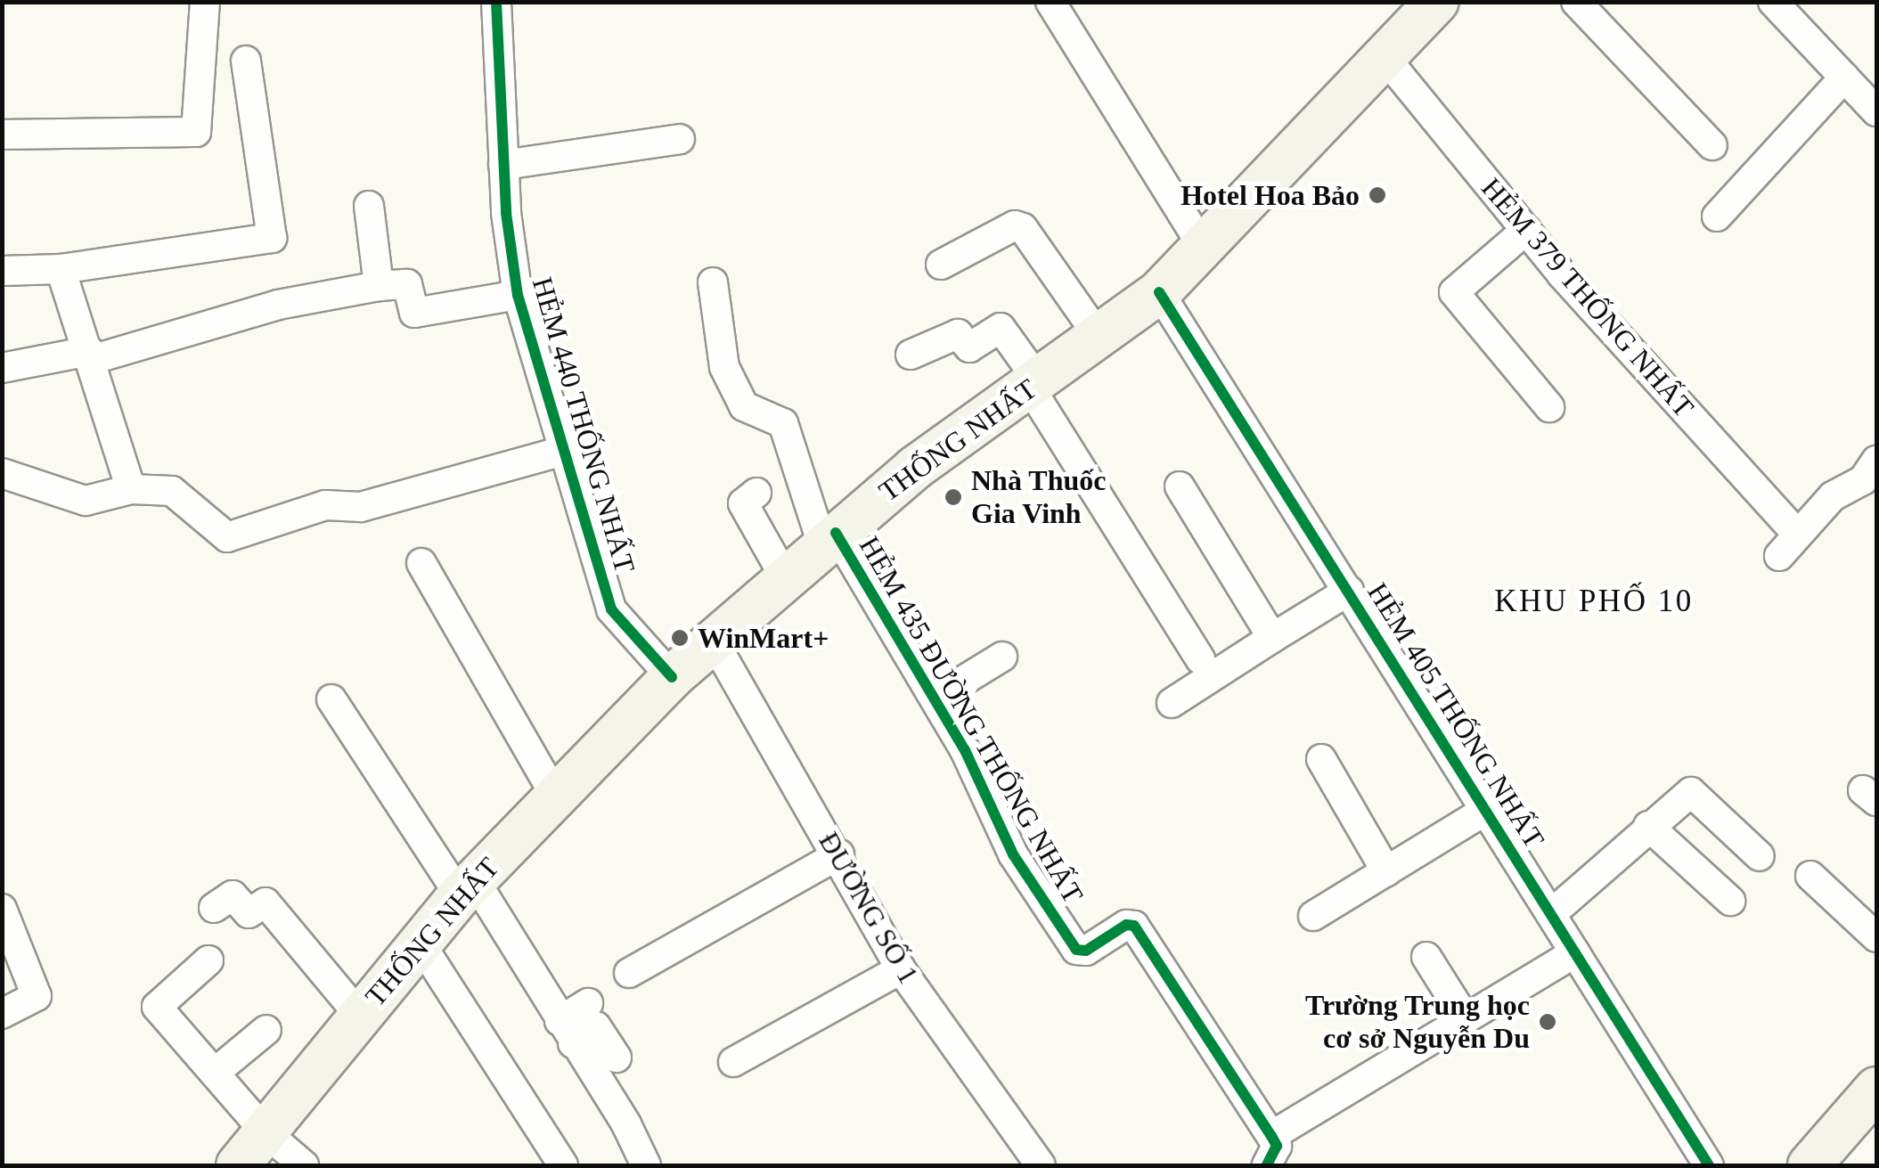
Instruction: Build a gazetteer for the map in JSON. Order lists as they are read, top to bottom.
{
  "streets": {
    "main road": ["THỐNG NHẤT"],
    "street": [
      "HẺM 379 THỐNG NHẤT",
      "HẺM 440 THỐNG NHẤT",
      "HẺM 405 THỐNG NHẤT",
      "HẺM 435 ĐƯỜNG THỐNG NHẤT",
      "ĐƯỜNG SỐ 1"
    ]
  },
  "crossings": [
    ["HẺM 379 THỐNG NHẤT", "THỐNG NHẤT"],
    ["HẺM 440 THỐNG NHẤT", "THỐNG NHẤT"],
    ["THỐNG NHẤT", "HẺM 405 THỐNG NHẤT"],
    ["THỐNG NHẤT", "HẺM 435 ĐƯỜNG THỐNG NHẤT"],
    ["THỐNG NHẤT", "ĐƯỜNG SỐ 1"]
  ],
  "districts": ["KHU PHỐ 10"],
  "places": [
    "Hotel Hoa Bảo",
    "Nhà Thuốc Gia Vinh",
    "WinMart+",
    "Trường Trung học cơ sở Nguyễn Du"
  ]
}
